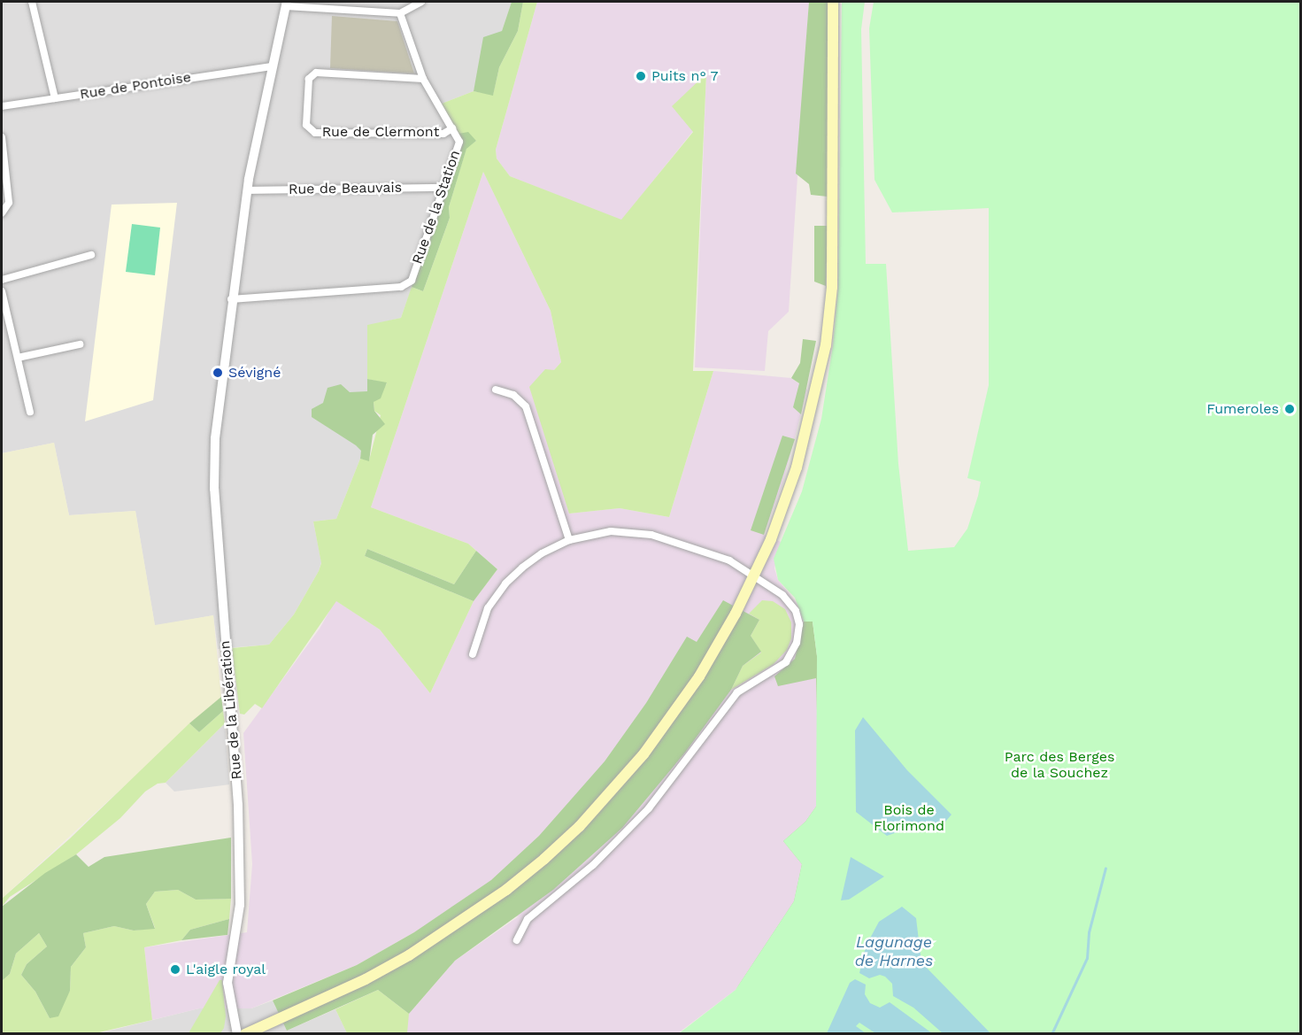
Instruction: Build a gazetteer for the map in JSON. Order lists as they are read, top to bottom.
{
  "streets": {
    "street": [
      "Rue de Pontoise",
      "Rue de Clermont",
      "Rue de Beauvais",
      "Rue de la Station",
      "Rue de la Libération"
    ]
  },
  "crossings": [
    ["Rue de Pontoise", "Rue de la Libération"],
    ["Rue de Clermont", "Rue de la Station"],
    ["Rue de Beauvais", "Rue de la Station"],
    ["Rue de Beauvais", "Rue de la Libération"],
    ["Rue de la Station", "Rue de la Libération"]
  ],
  "water": ["Lagunage de Harnes"],
  "parks": ["Parc des Berges de la Souchez", "Bois de Florimond"],
  "places": [
    "Puits n° 7",
    "Sévigné",
    "Fumeroles",
    "L'aigle royal"
  ]
}
